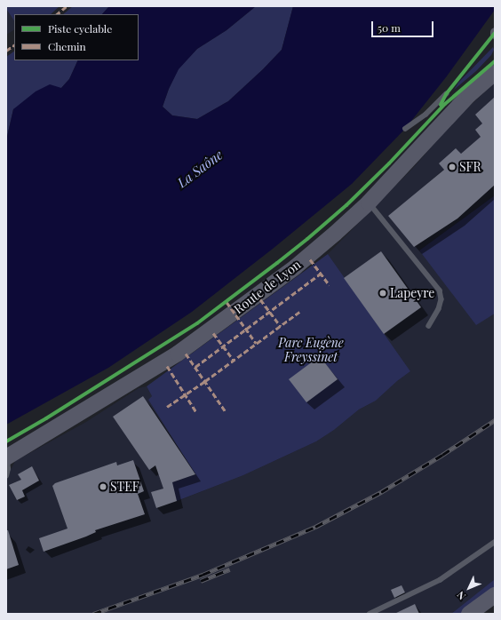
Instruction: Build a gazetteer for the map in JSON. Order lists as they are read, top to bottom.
{
  "streets": {
    "main road": ["Route de Lyon"]
  },
  "water": ["La Saône"],
  "parks": ["Parc Eugène Freyssinet"],
  "places": ["SFR", "Lapeyre", "STEF"],
  "legend": ["Piste cyclable", "Chemin"],
  "scale_bar": "50 m",
  "north": "bottom left"
}
